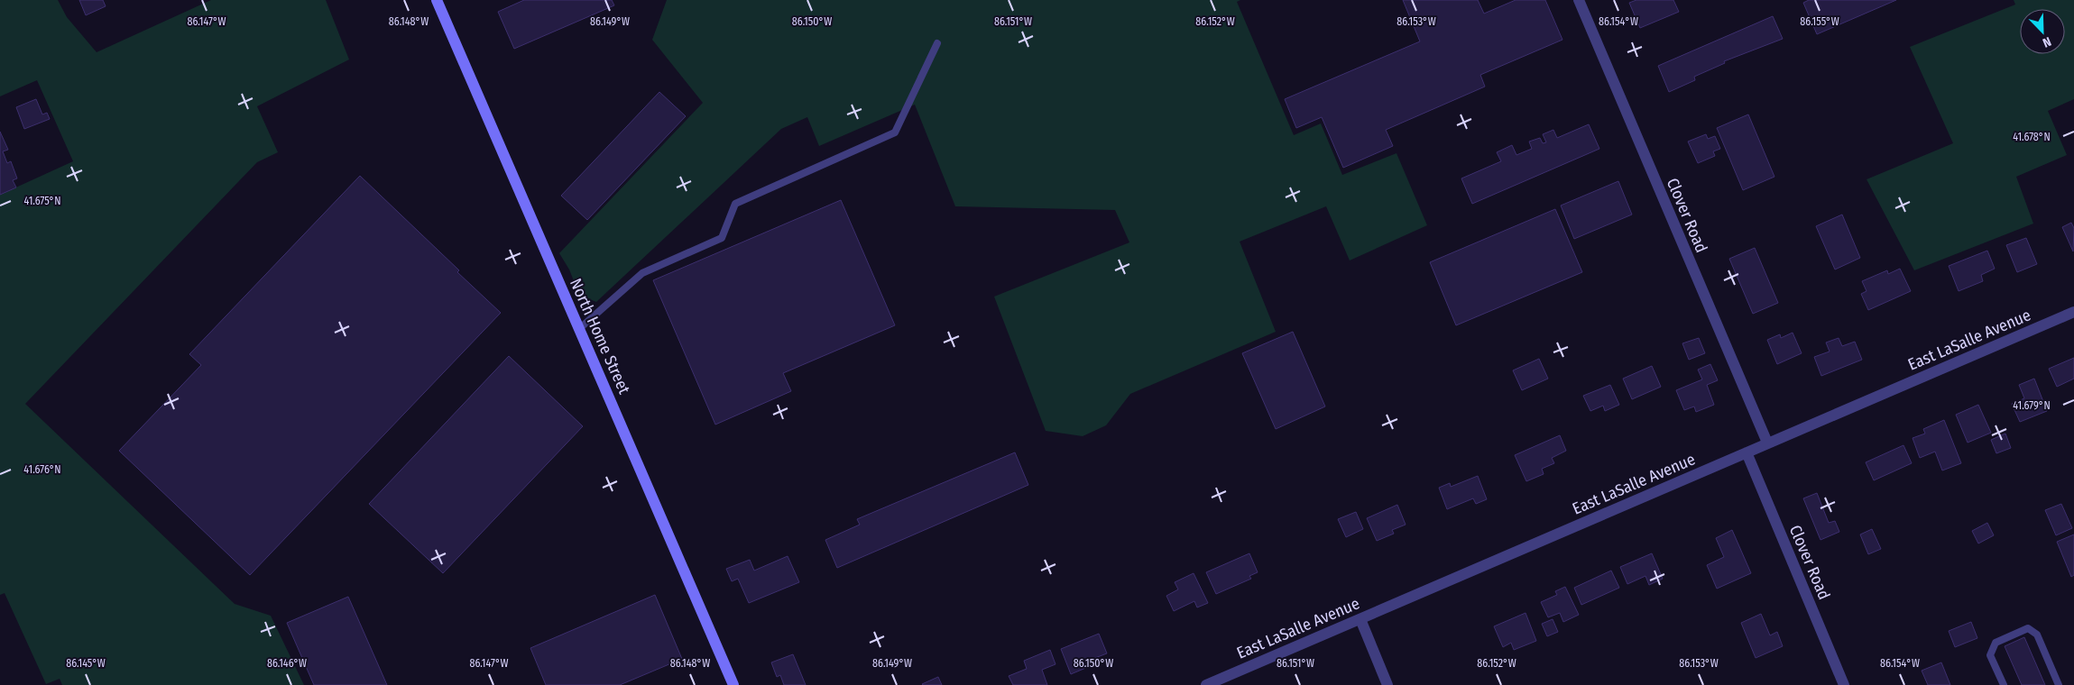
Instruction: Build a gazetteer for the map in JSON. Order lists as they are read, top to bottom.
{
  "streets": {
    "street": ["Clover Road", "North Home Street", "East LaSalle Avenue"]
  },
  "crossings": [
    ["Clover Road", "East LaSalle Avenue"]
  ],
  "north": "bottom right",
  "coordinates": [
    "86.147°W",
    "86.148°W",
    "86.149°W",
    "86.150°W",
    "86.151°W",
    "86.152°W",
    "86.153°W",
    "86.154°W",
    "86.155°W",
    "41.678°N",
    "41.675°N",
    "41.679°N",
    "41.676°N",
    "86.145°W",
    "86.146°W"
  ]
}
